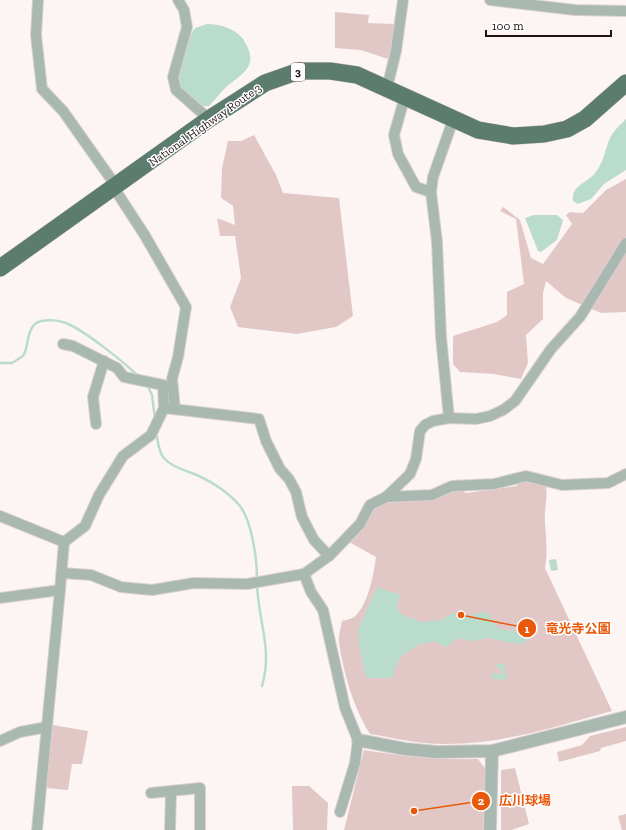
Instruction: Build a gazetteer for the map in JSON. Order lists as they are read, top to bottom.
{
  "streets": {
    "highway": ["3", "National Highway Route 3"]
  },
  "places": ["竜光寺公園", "広川球場"],
  "scale_bar": "100 m"
}
